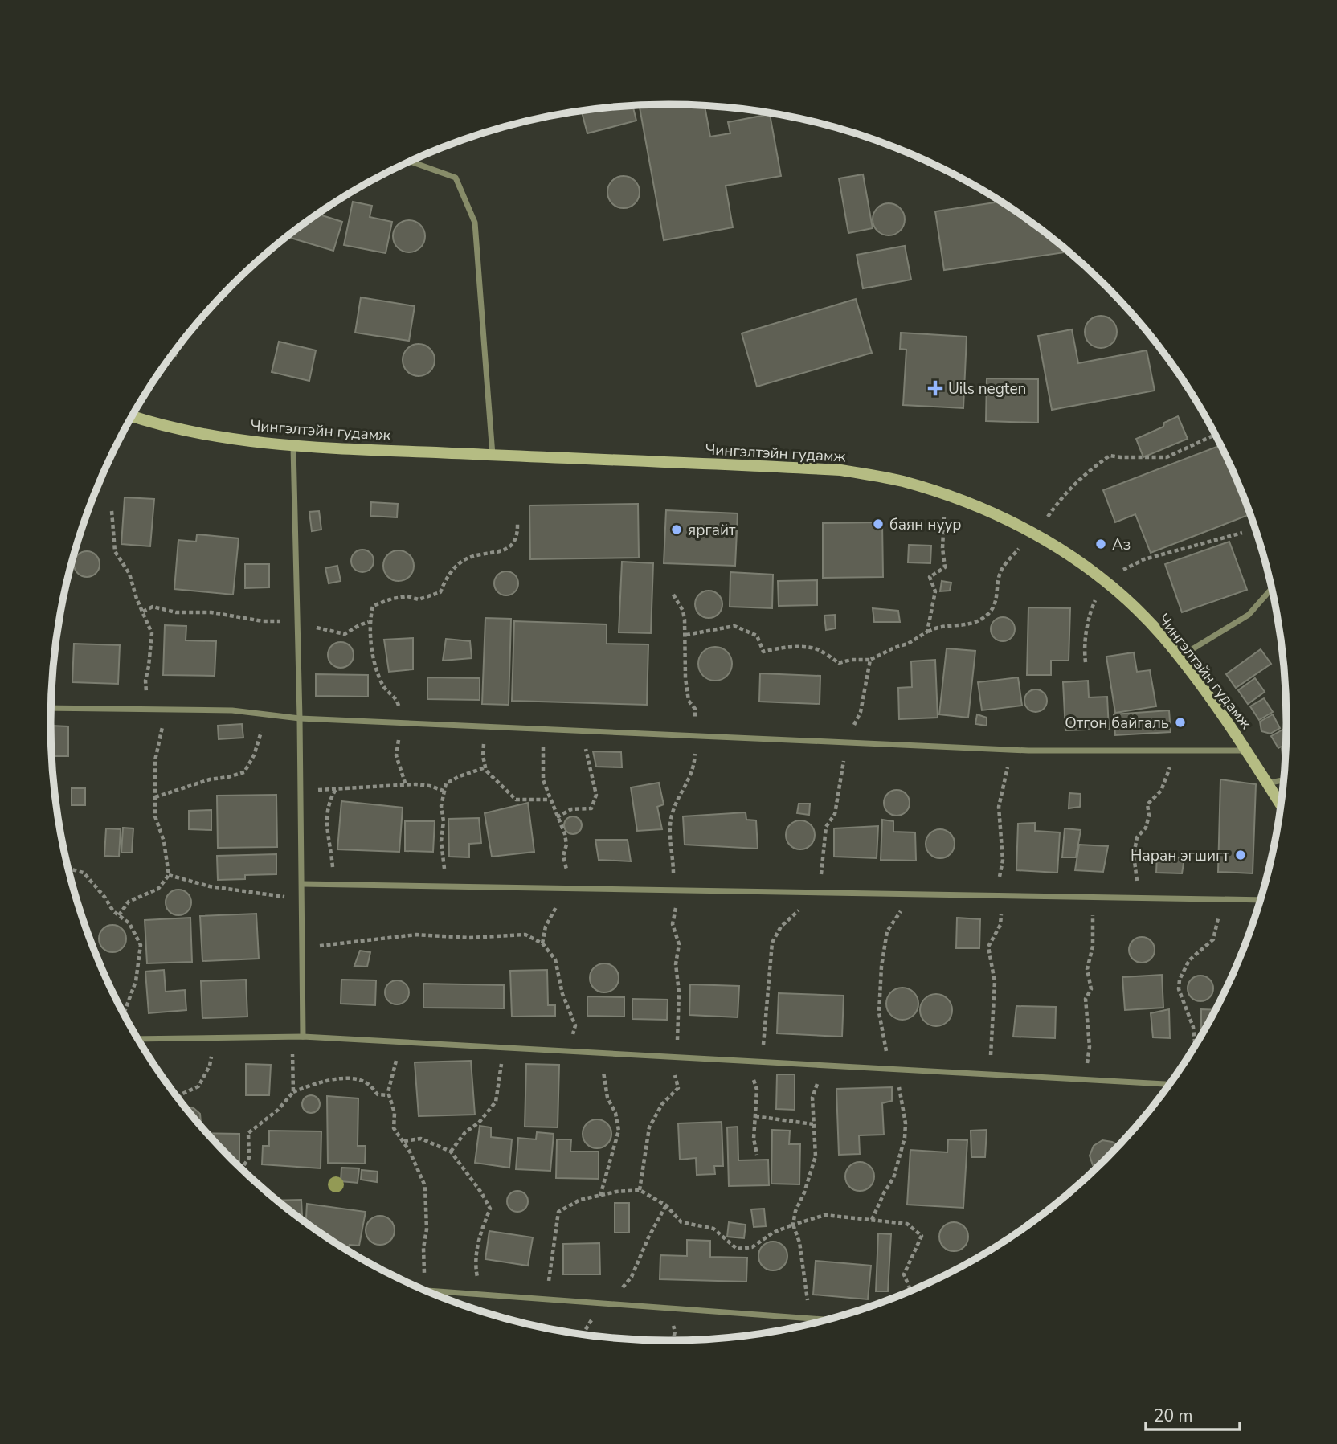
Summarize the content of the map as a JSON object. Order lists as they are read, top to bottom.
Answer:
{
  "streets": {
    "main road": ["Чингэлтэйн гудамж"]
  },
  "places": {
    "health": ["Uils negten"],
    "other": [
      "баян нуур",
      "яргайт",
      "Аз",
      "Отгон байгаль",
      "Наран эгшигт"
    ]
  },
  "scale_bar": "20 m"
}
